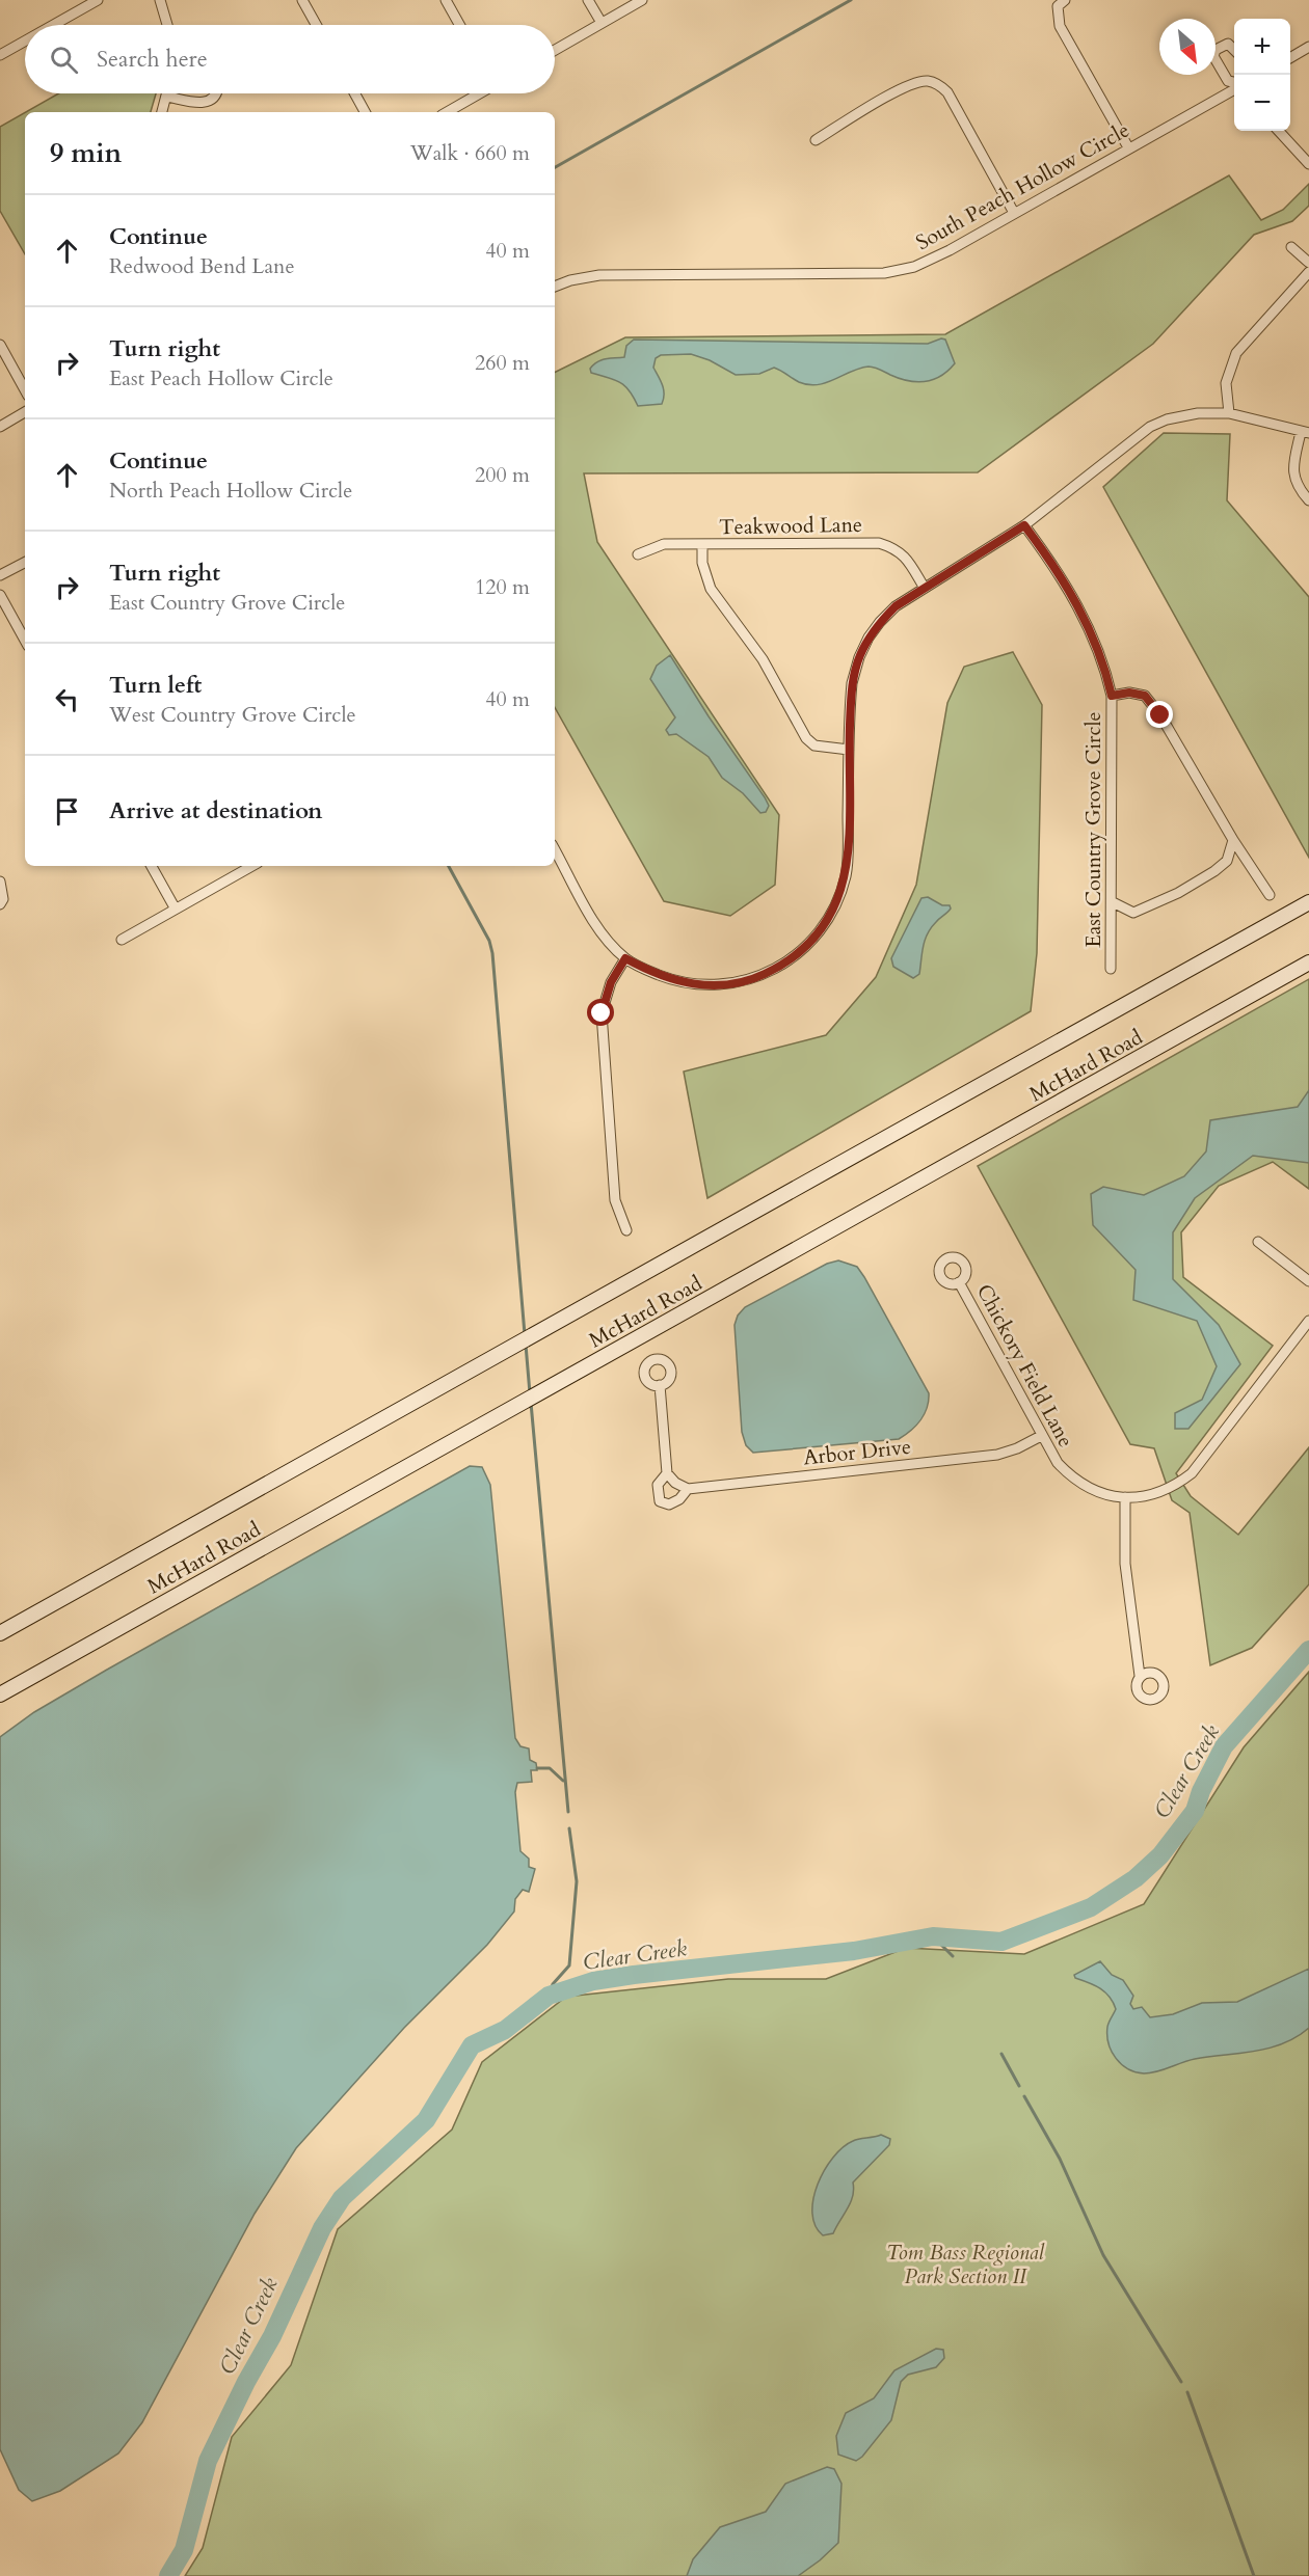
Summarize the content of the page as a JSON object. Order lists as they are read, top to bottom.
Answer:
{
  "streets": {
    "main road": ["McHard Road"],
    "street": [
      "South Peach Hollow Circle",
      "Teakwood Lane",
      "East Country Grove Circle",
      "Chickory Field Lane",
      "Arbor Drive"
    ]
  },
  "crossings": [
    ["Chickory Field Lane", "Arbor Drive"]
  ],
  "water": ["Clear Creek"],
  "parks": ["Tom Bass Regional Park Section II"],
  "north": "bottom right",
  "page": {
    "map_buttons": ["+", "−"],
    "search": "Search here",
    "heading": ["9 min", "Walk · 660 m"],
    "list": [
      ["Continue", "Redwood Bend Lane", "40 m"],
      ["Turn right", "East Peach Hollow Circle", "260 m"],
      ["Continue", "North Peach Hollow Circle", "200 m"],
      ["Turn right", "East Country Grove Circle", "120 m"],
      ["Turn left", "West Country Grove Circle", "40 m"],
      "Arrive at destination"
    ]
  }
}
